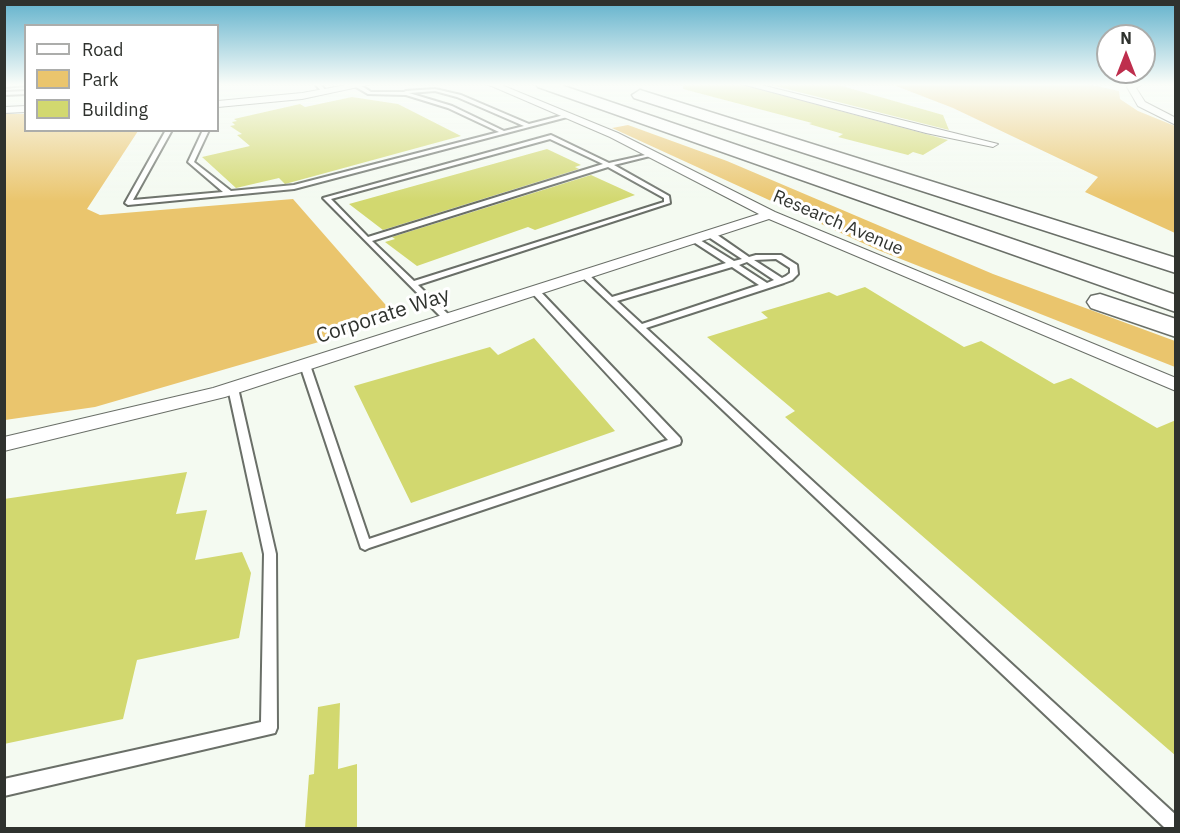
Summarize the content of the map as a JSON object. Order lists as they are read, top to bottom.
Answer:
{
  "streets": {
    "street": ["Research Avenue", "Corporate Way"]
  },
  "crossings": [
    ["Research Avenue", "Corporate Way"]
  ],
  "legend": ["Road", "Park", "Building"],
  "north": "top"
}
